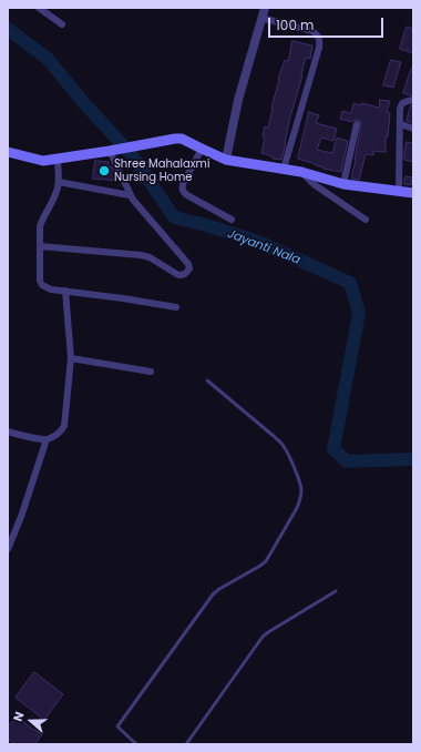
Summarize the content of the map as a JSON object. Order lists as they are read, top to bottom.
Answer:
{
  "water": ["Jayanti Nala"],
  "places": ["Shree Mahalaxmi Nursing Home"],
  "scale_bar": "100 m",
  "north": "left"
}
